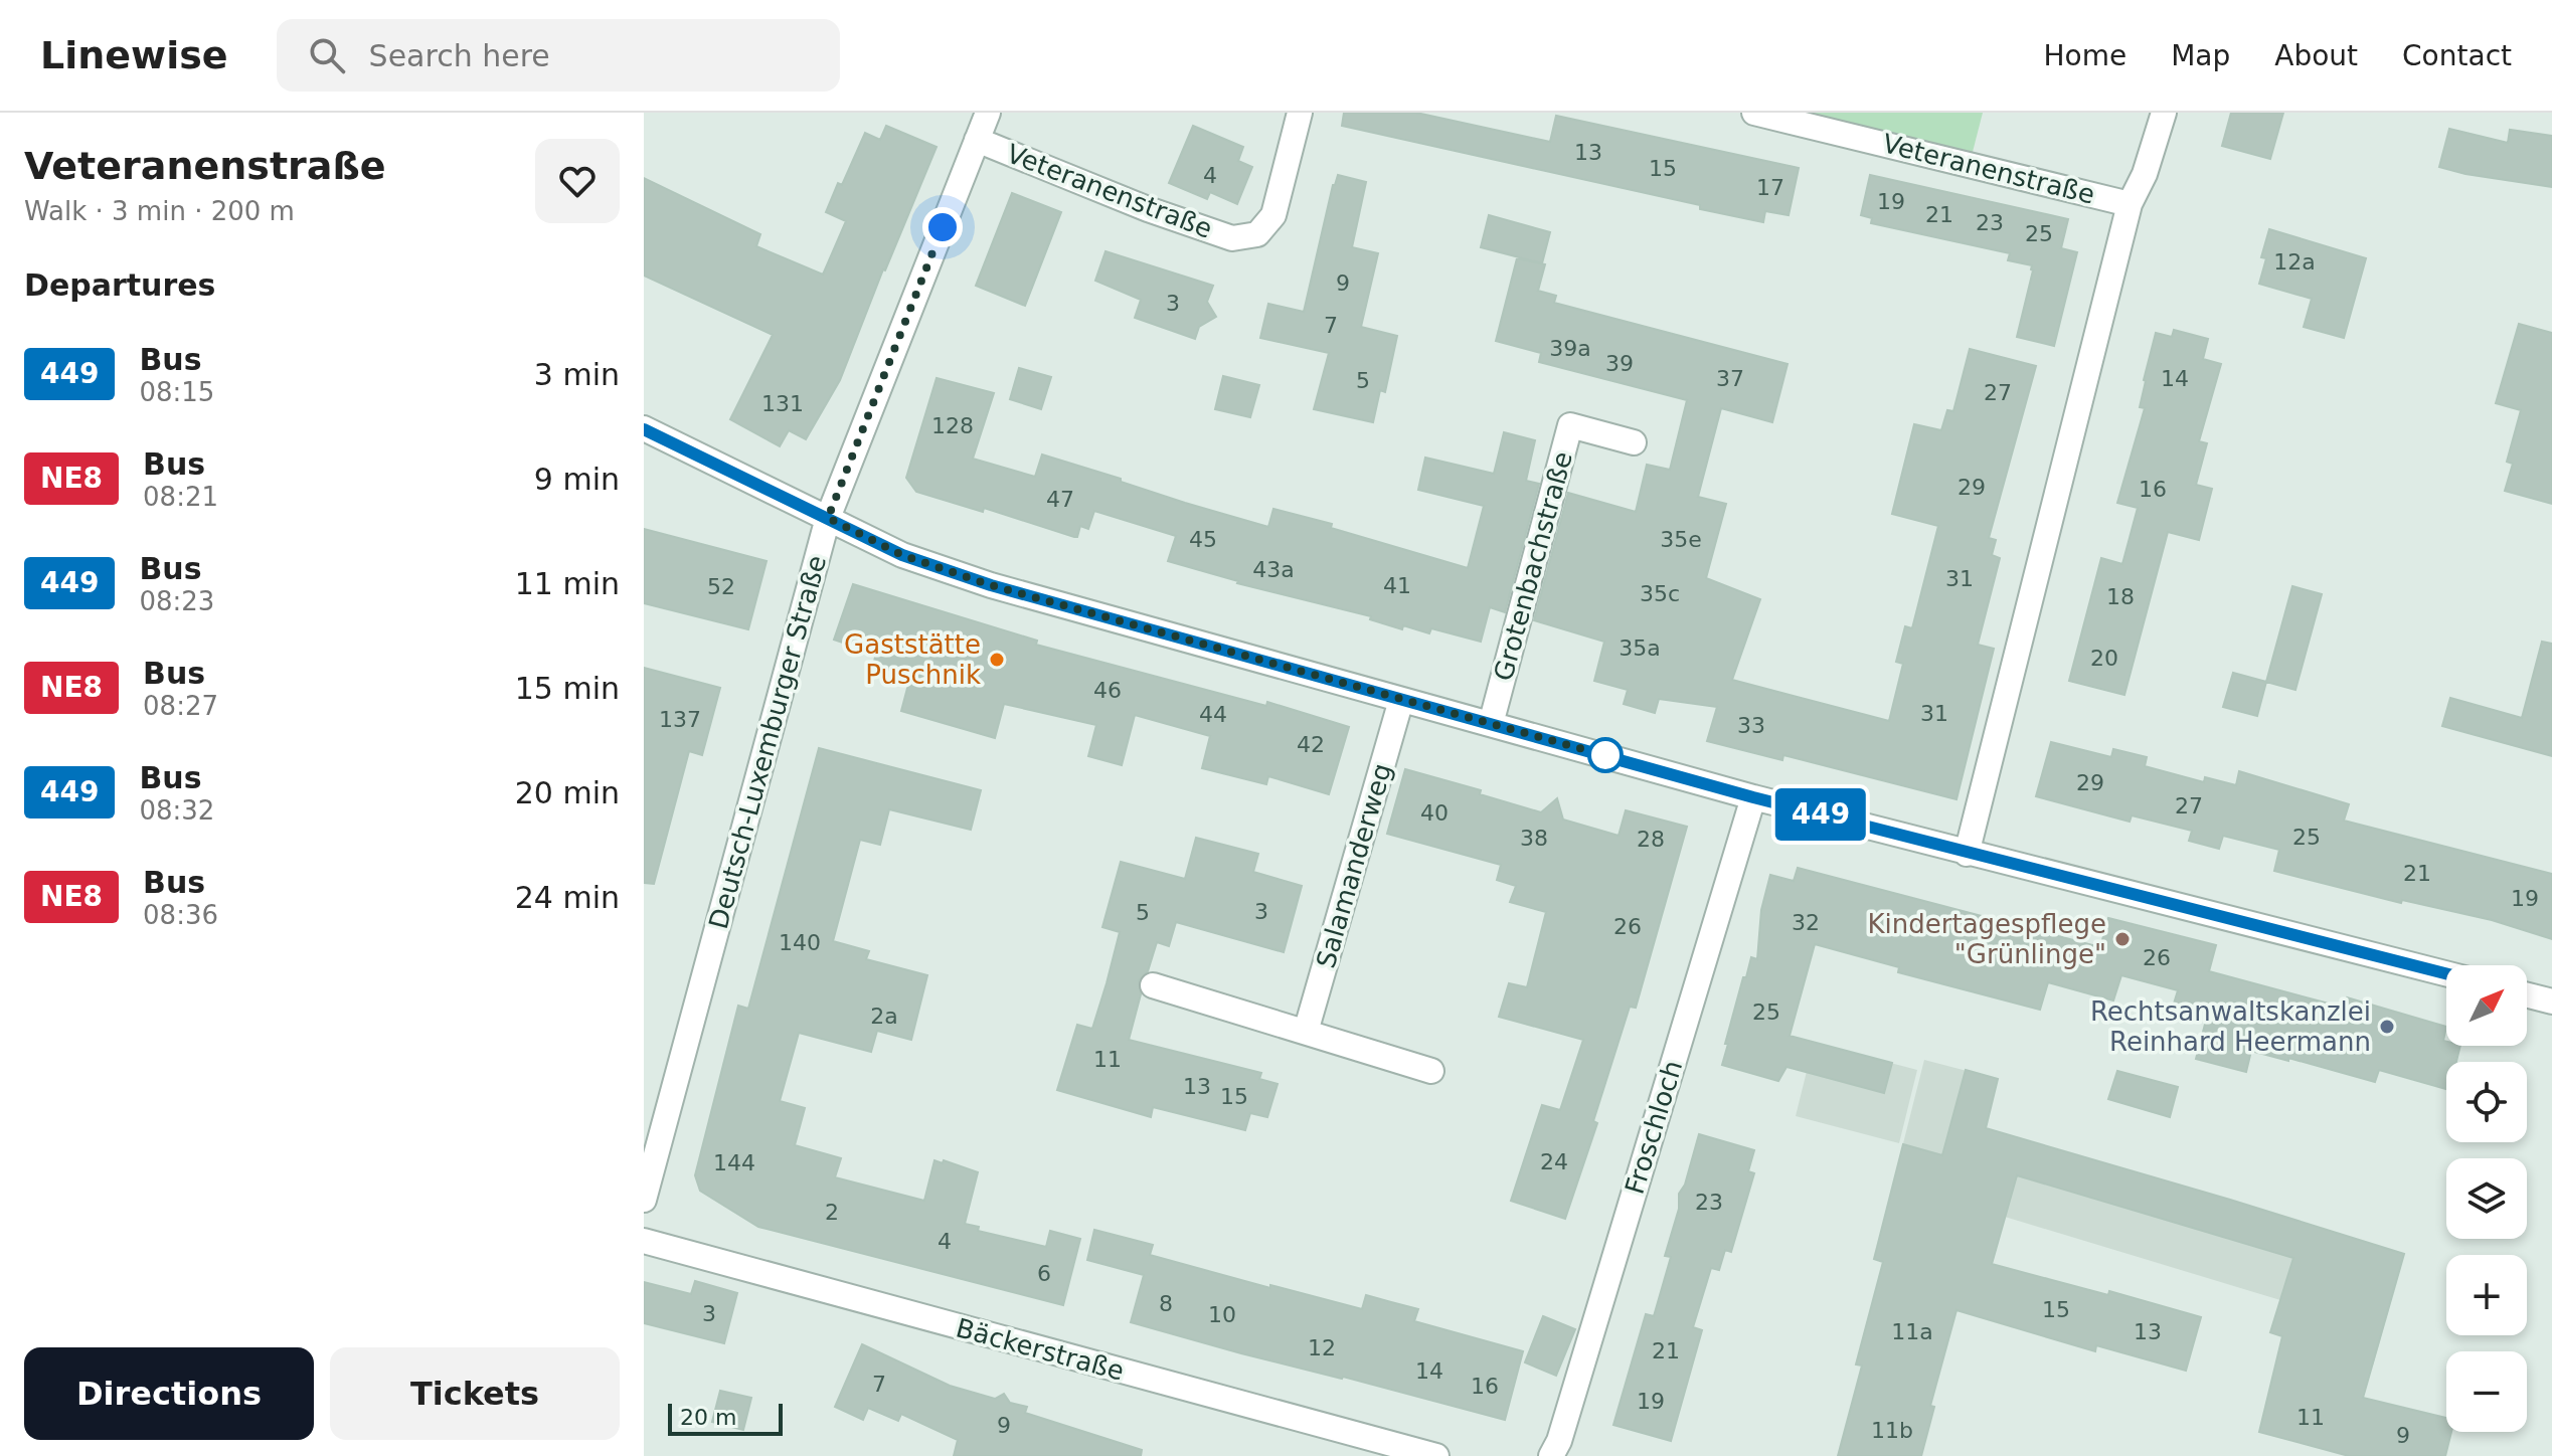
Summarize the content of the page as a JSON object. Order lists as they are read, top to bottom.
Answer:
{
  "streets": {
    "street": [
      "Veteranenstraße",
      "Grotenbachstraße",
      "Deutsch-Luxemburger Straße",
      "Salamanderweg",
      "Froschloch",
      "Bäckerstraße"
    ]
  },
  "crossings": [
    ["Veteranenstraße", "Deutsch-Luxemburger Straße"]
  ],
  "places": ["Gaststätte Puschnik", "Kindertagespflege \"Grünlinge\"", "Rechtsanwaltskanzlei Reinhard Heermann"],
  "lines": ["bus line 449"],
  "house_numbers": [
    "13",
    "15",
    "4",
    "17",
    "19",
    "21",
    "23",
    "25",
    "12a",
    "9",
    "3",
    "7",
    "39a",
    "39",
    "37",
    "14",
    "5",
    "27",
    "131",
    "128",
    "29",
    "16",
    "47",
    "45",
    "35e",
    "43a",
    "31",
    "41",
    "52",
    "35c",
    "18",
    "35a",
    "20",
    "46",
    "31",
    "44",
    "137",
    "33",
    "42",
    "29",
    "27",
    "40",
    "25",
    "38",
    "28",
    "21",
    "19",
    "3",
    "5",
    "32",
    "26",
    "140",
    "26",
    "25",
    "2a",
    "11",
    "13",
    "15",
    "24",
    "144",
    "23",
    "2",
    "4",
    "6",
    "8",
    "15",
    "3",
    "10",
    "11a",
    "13",
    "12",
    "21",
    "14",
    "7",
    "16",
    "19",
    "11",
    "9",
    "11b",
    "9"
  ],
  "scale_bar": "20 m",
  "north": "top right",
  "page": {
    "header": "Linewise",
    "search": "Search here",
    "nav": [
      "Home",
      "Map",
      "About",
      "Contact"
    ],
    "heading": [
      ["Veteranenstraße", "Walk · 3 min · 200 m"],
      "Departures"
    ],
    "on_map": "449",
    "list": [
      {
        "mark": "449",
        "name": "Bus",
        "note": "08:15",
        "value": "3 min"
      },
      {
        "mark": "NE8",
        "name": "Bus",
        "note": "08:21",
        "value": "9 min"
      },
      {
        "mark": "449",
        "name": "Bus",
        "note": "08:23",
        "value": "11 min"
      },
      {
        "mark": "NE8",
        "name": "Bus",
        "note": "08:27",
        "value": "15 min"
      },
      {
        "mark": "449",
        "name": "Bus",
        "note": "08:32",
        "value": "20 min"
      },
      {
        "mark": "NE8",
        "name": "Bus",
        "note": "08:36",
        "value": "24 min"
      }
    ],
    "map_buttons": ["+", "−"],
    "buttons": ["Directions", "Tickets"],
    "scale": "20 m"
  }
}
